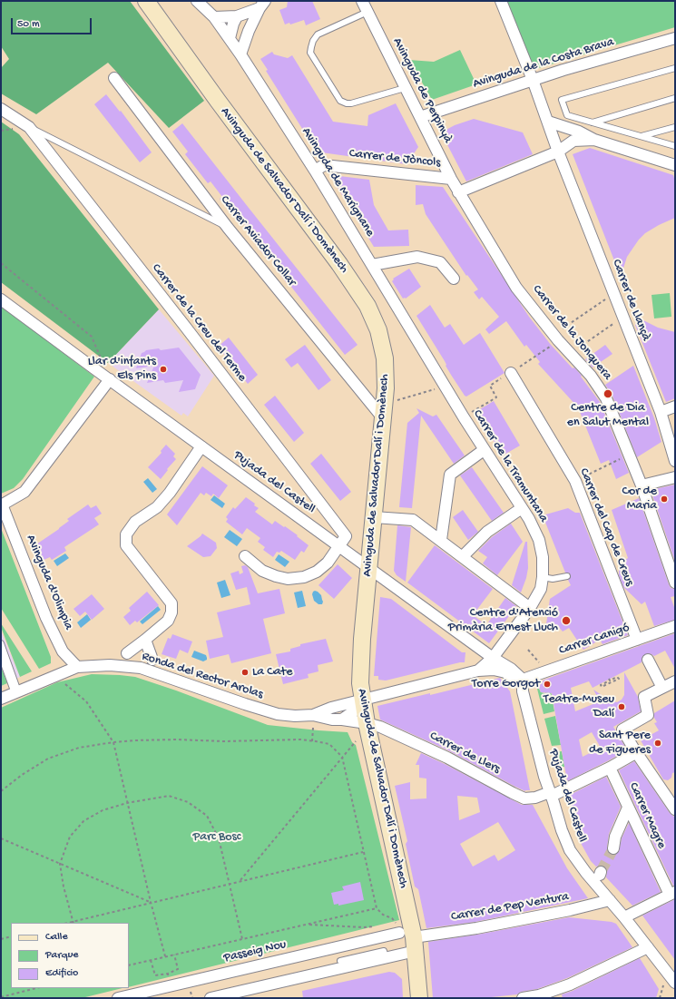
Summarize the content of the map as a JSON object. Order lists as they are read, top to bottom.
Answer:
{
  "streets": {
    "main road": ["Avinguda de Salvador Dalí i Domènech"],
    "street": [
      "Avinguda de la Costa Brava",
      "Avinguda de Perpinyà",
      "Carrer de Jòncols",
      "Avinguda de Marignane",
      "Carrer Aviador Collar",
      "Carrer de Llançà",
      "Carrer de la Creu del Terme",
      "Carrer de la Jonquera",
      "Carrer de la Tramuntana",
      "Pujada del Castell",
      "Carrer del Cap de Creus",
      "Avinguda d'Olimpia",
      "Carrer Canigó",
      "Ronda del Rector Arolas",
      "Carrer de Llers",
      "Carrer Magre",
      "Carrer de Pep Ventura",
      "Passeig Nou"
    ]
  },
  "crossings": [
    ["Avinguda de la Costa Brava", "Avinguda de Perpinyà"],
    ["Avinguda de la Costa Brava", "Carrer de Llançà"],
    ["Avinguda de Perpinyà", "Carrer de Jòncols"],
    ["Avinguda de Perpinyà", "Carrer de la Jonquera"],
    ["Carrer de Jòncols", "Avinguda de Marignane"],
    ["Avinguda de Marignane", "Carrer de la Tramuntana"],
    ["Avinguda de Salvador Dalí i Domènech", "Carrer Aviador Collar"],
    ["Avinguda de Salvador Dalí i Domènech", "Pujada del Castell"],
    ["Avinguda de Salvador Dalí i Domènech", "Ronda del Rector Arolas"],
    ["Avinguda de Salvador Dalí i Domènech", "Carrer de Llers"],
    ["Avinguda de Salvador Dalí i Domènech", "Carrer de Pep Ventura"],
    ["Avinguda de Salvador Dalí i Domènech", "Passeig Nou"],
    ["Carrer de la Creu del Terme", "Pujada del Castell"],
    ["Carrer de la Tramuntana", "Pujada del Castell"],
    ["Carrer de la Tramuntana", "Ronda del Rector Arolas"],
    ["Pujada del Castell", "Carrer Canigó"],
    ["Pujada del Castell", "Ronda del Rector Arolas"],
    ["Pujada del Castell", "Carrer de Llers"],
    ["Pujada del Castell", "Carrer de Pep Ventura"],
    ["Carrer del Cap de Creus", "Carrer Canigó"],
    ["Avinguda d'Olimpia", "Ronda del Rector Arolas"],
    ["Ronda del Rector Arolas", "Carrer de Llers"],
    ["Carrer de Llers", "Carrer Magre"],
    ["Carrer de Pep Ventura", "Passeig Nou"]
  ],
  "parks": ["Parc Bosc"],
  "places": [
    "Llar d'infants Els Pins",
    "Centre de Dia en Salut Mental",
    "Cor de Maria",
    "Centre d'Atenció Primària Ernest Lluch",
    "La Cate",
    "Torre Gorgot",
    "Teatre-Museu Dalí",
    "Sant Pere de Figueres"
  ],
  "legend": ["Calle", "Parque", "Edificio"],
  "scale_bar": "50 m"
}
